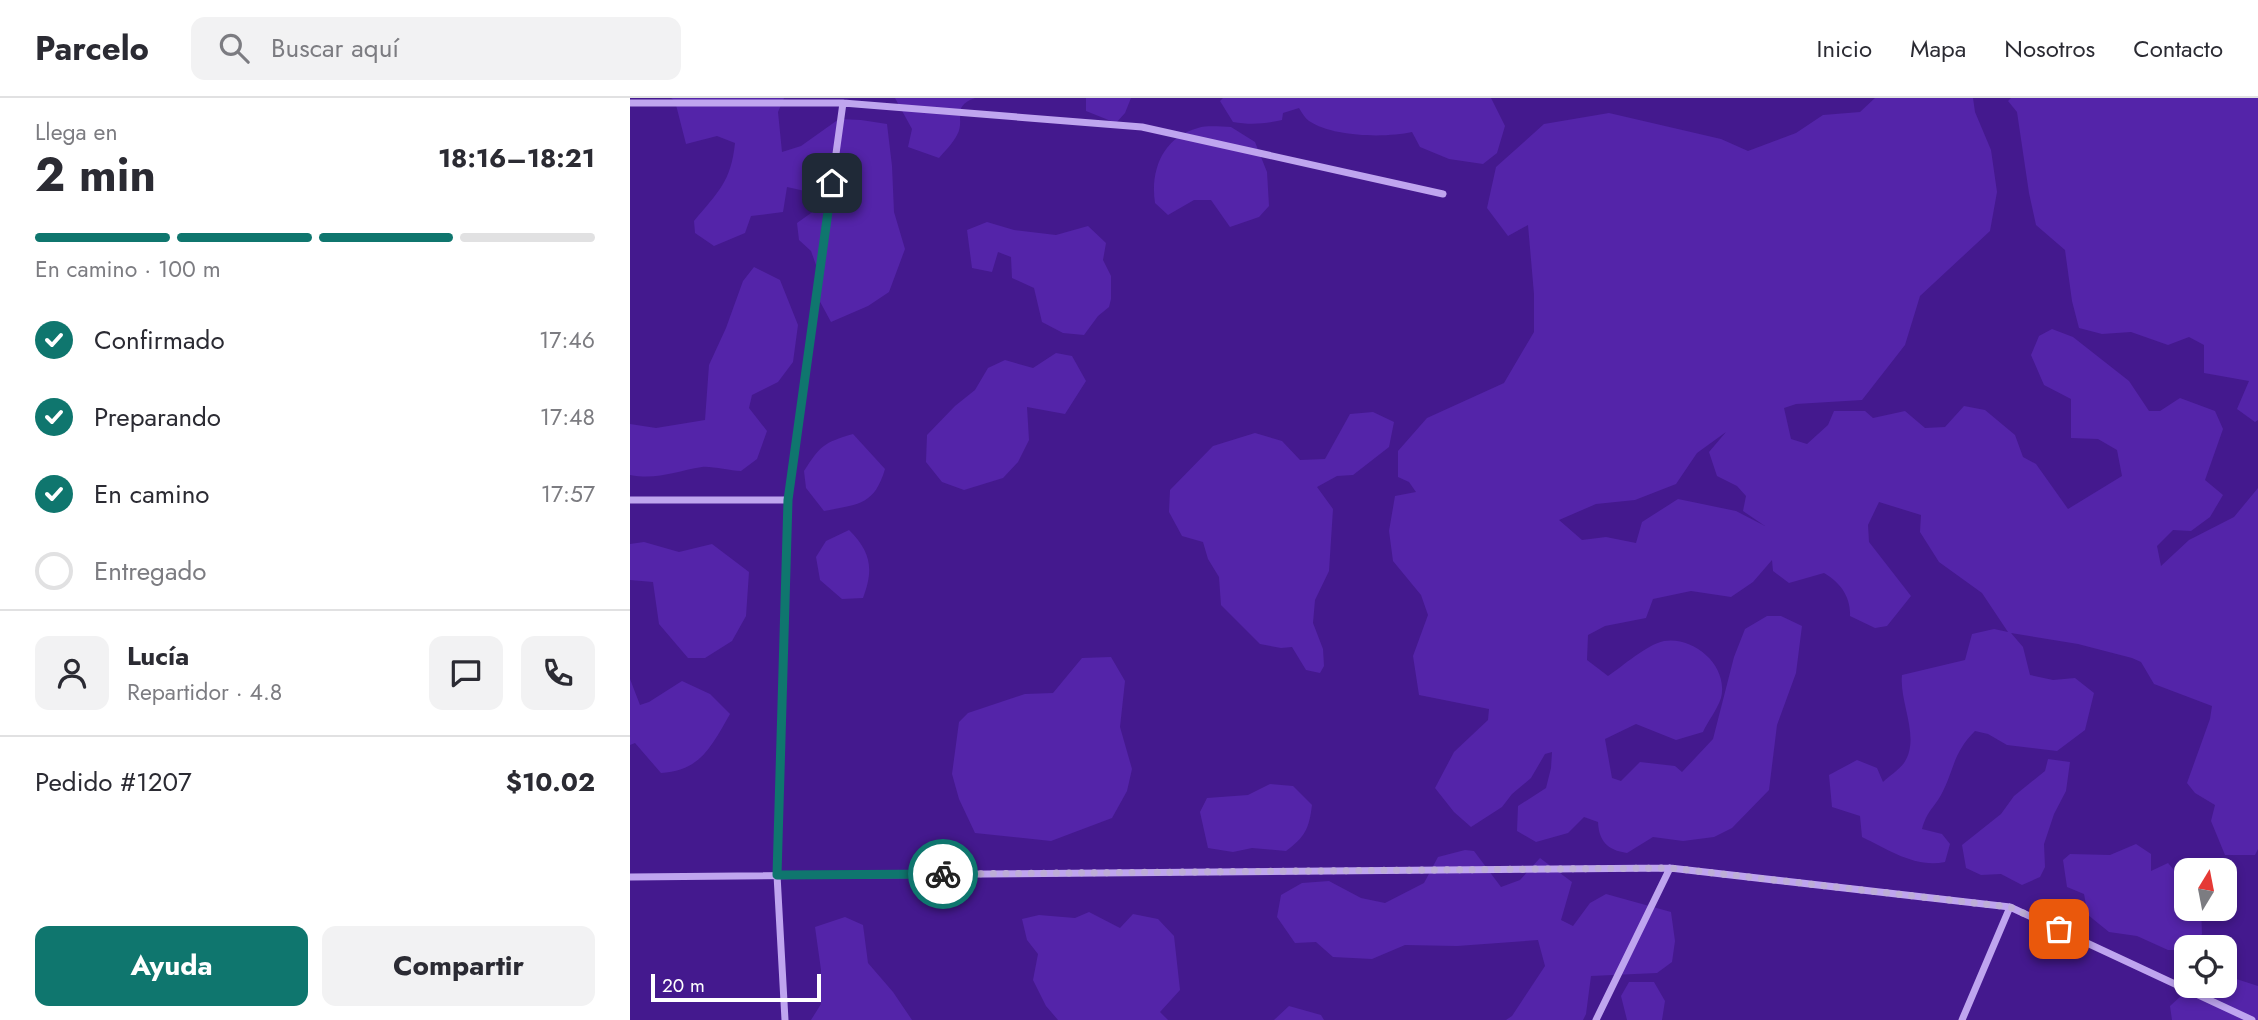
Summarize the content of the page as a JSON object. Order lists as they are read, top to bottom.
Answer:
{
  "scale_bar": "20 m",
  "north": "top",
  "page": {
    "header": "Parcelo",
    "search": "Buscar aquí",
    "nav": [
      "Inicio",
      "Mapa",
      "Nosotros",
      "Contacto"
    ],
    "heading": ["2 min", "Llega en", "18:16–18:21"],
    "panel": [
      "Lucía",
      "Repartidor · 4.8",
      "Pedido #1207",
      "$10.02"
    ],
    "bar": "En camino · 100 m",
    "list": [
      ["Confirmado", "17:46"],
      ["Preparando", "17:48"],
      ["En camino", "17:57"],
      "Entregado"
    ],
    "buttons": ["Ayuda", "Compartir"],
    "scale": "20 m"
  }
}
